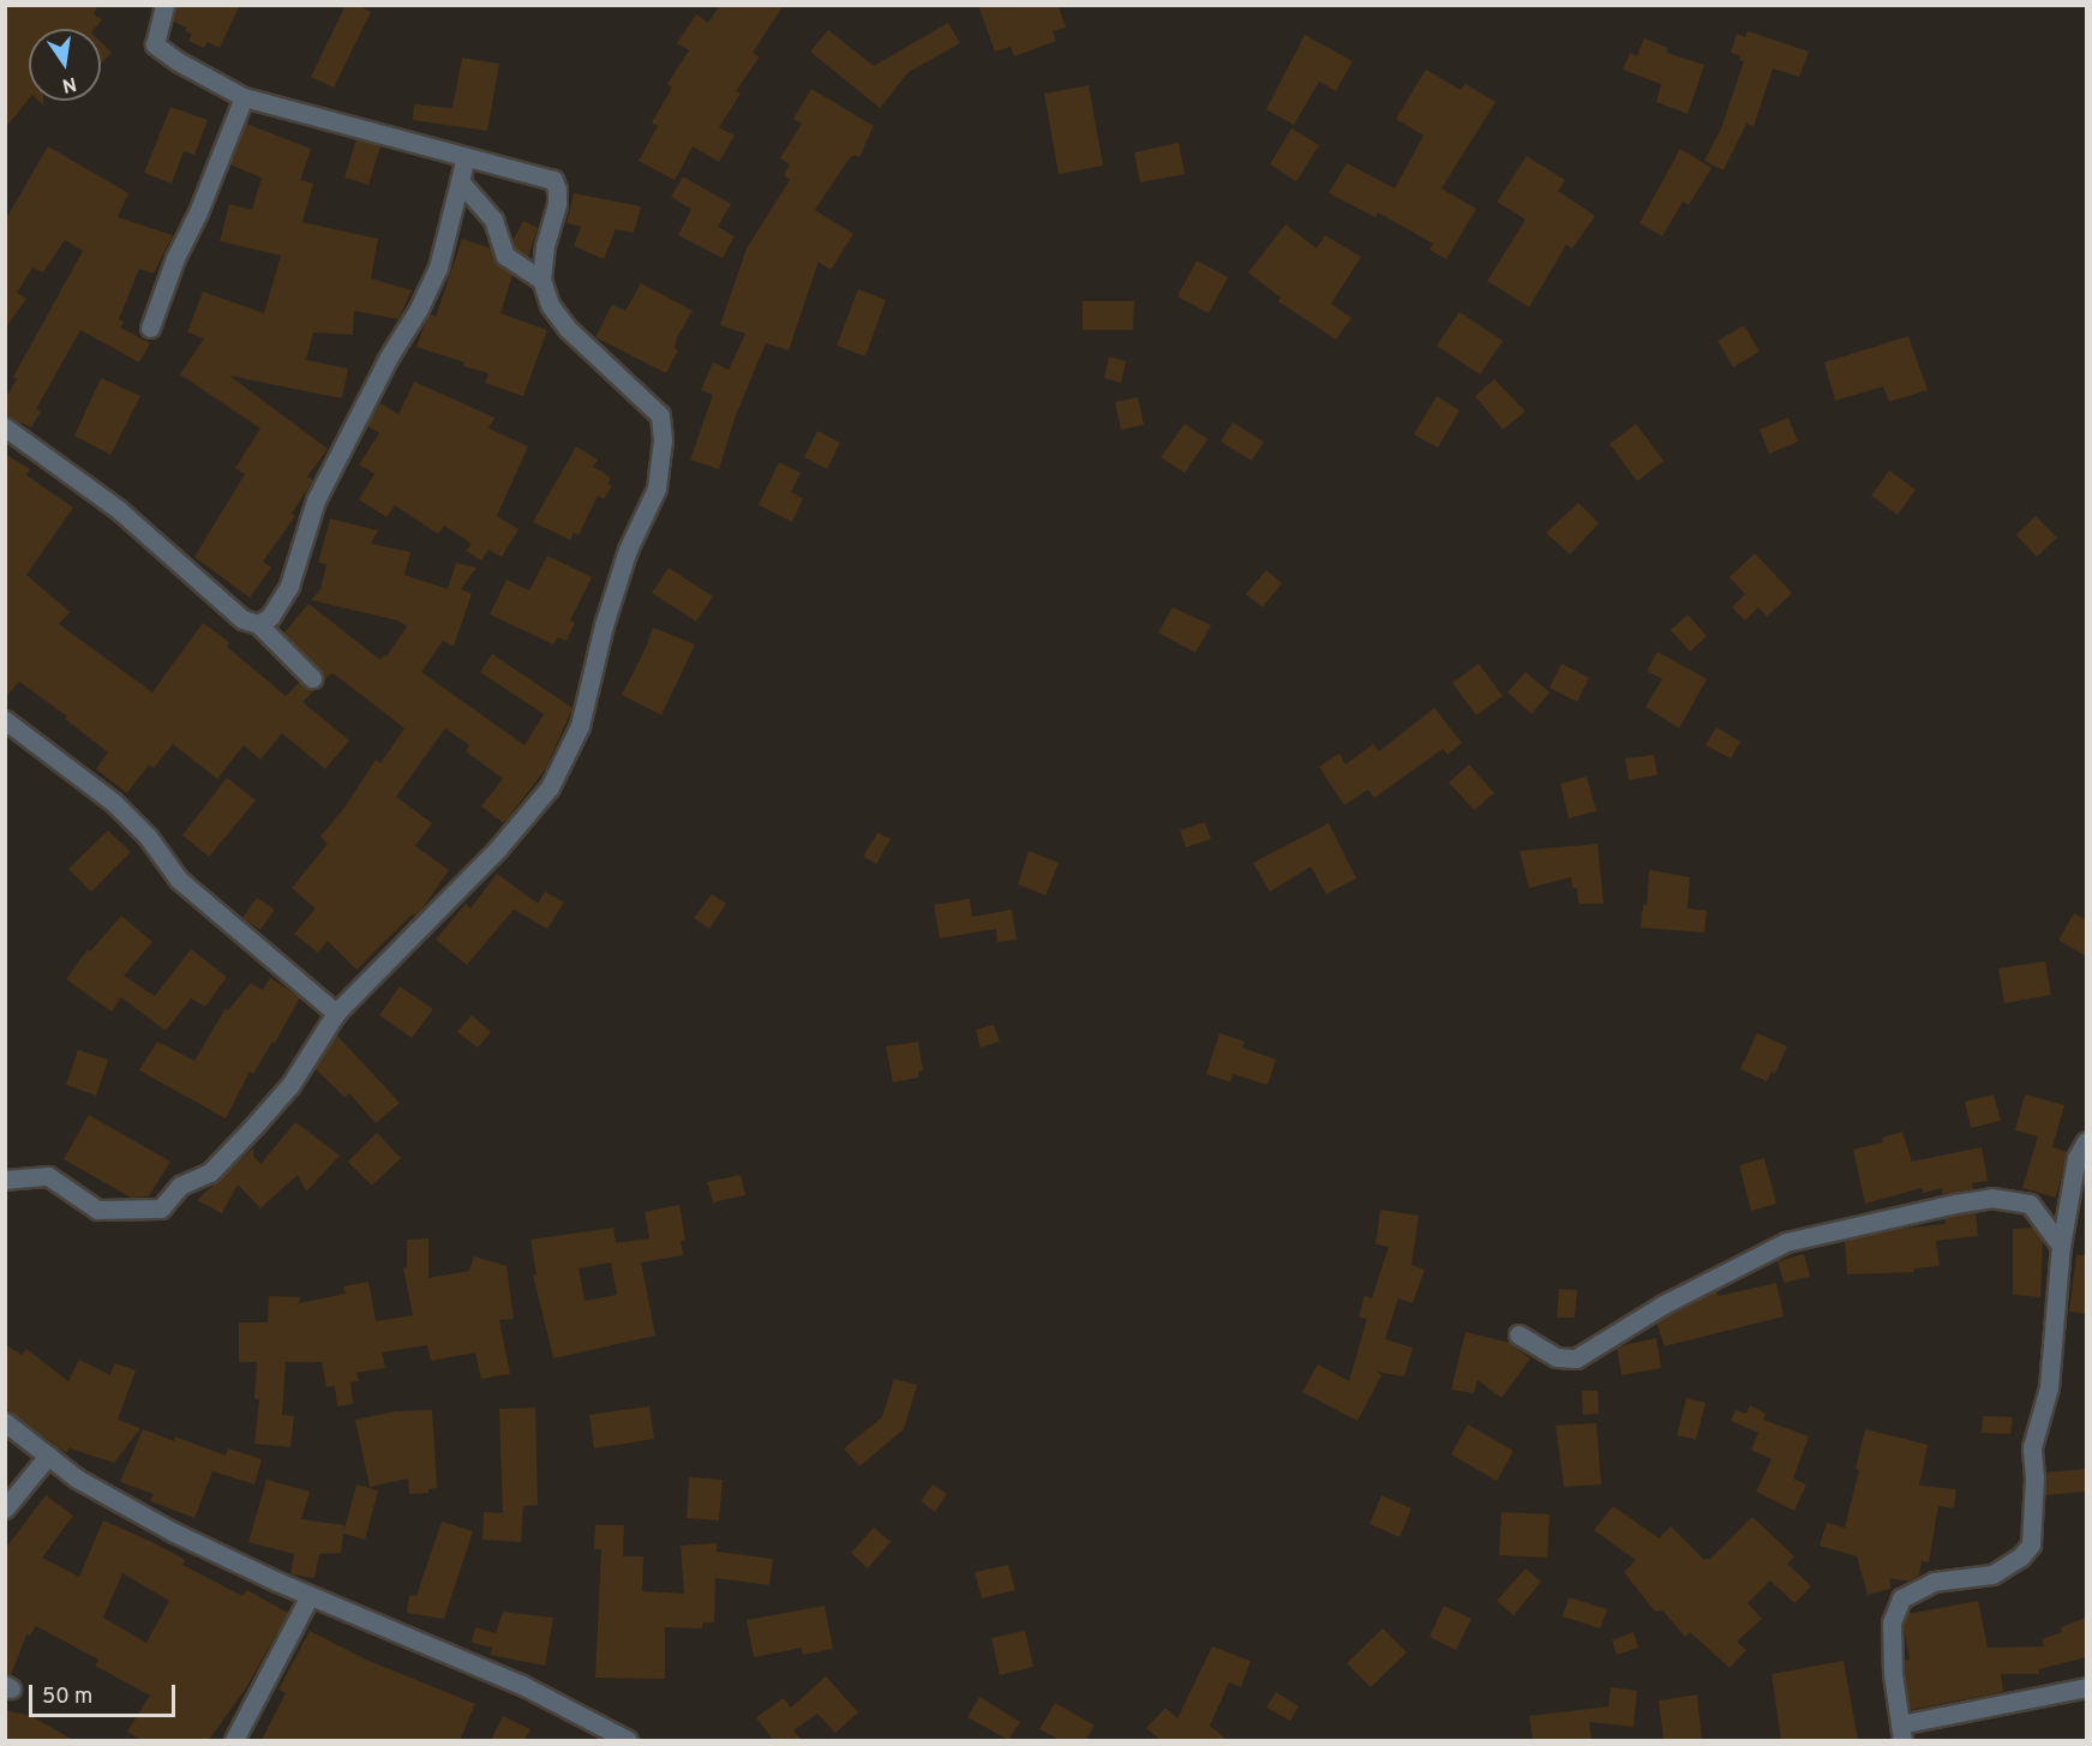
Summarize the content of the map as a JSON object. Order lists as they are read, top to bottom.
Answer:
{
  "scale_bar": "50 m",
  "north": "bottom"
}
